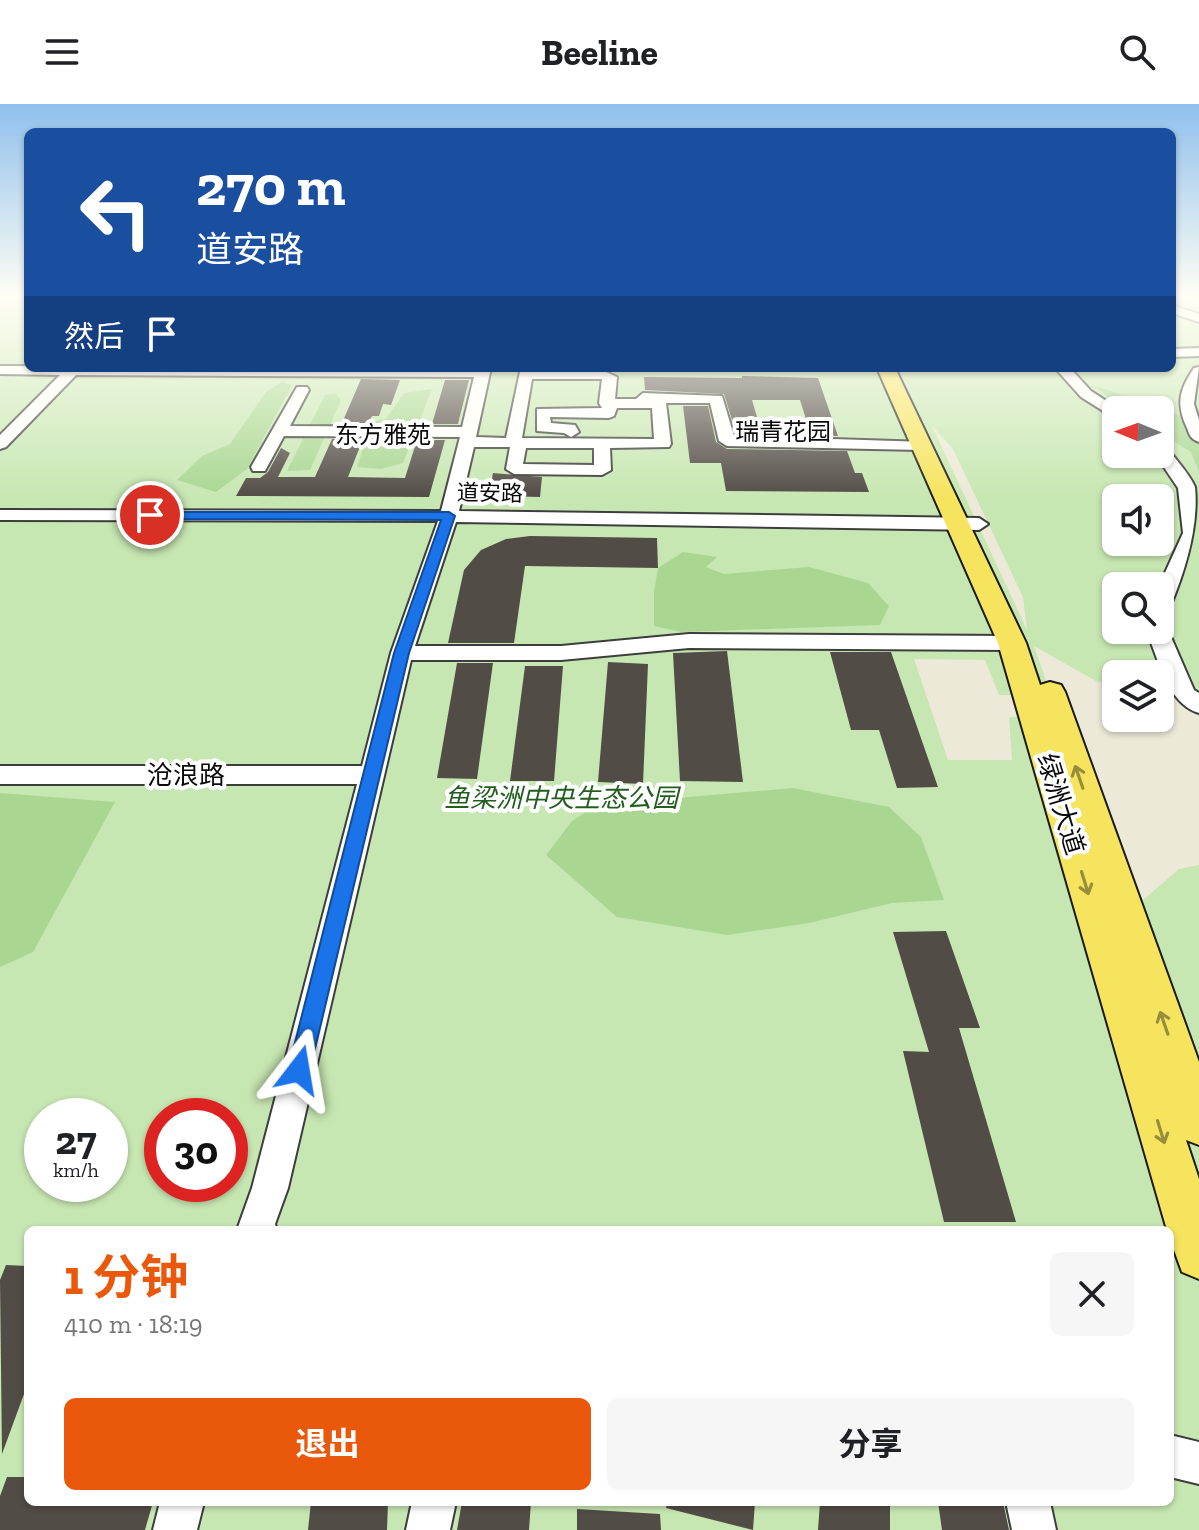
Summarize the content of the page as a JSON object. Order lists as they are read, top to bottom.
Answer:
{
  "streets": {
    "main road": ["绿洲大道"],
    "street": ["道安路", "沧浪路"]
  },
  "crossings": [
    ["道安路", "绿洲大道"]
  ],
  "districts": ["瑞青花园", "东方雅苑"],
  "parks": ["鱼梁洲中央生态公园"],
  "north": "left",
  "page": {
    "header": "Beeline",
    "turn": ["270 m", "道安路"],
    "then": "然后",
    "speed": "27 km/h",
    "limit": "30",
    "heading": ["1 分钟", "410 m · 18:19"],
    "buttons": ["退出", "分享"]
  }
}
